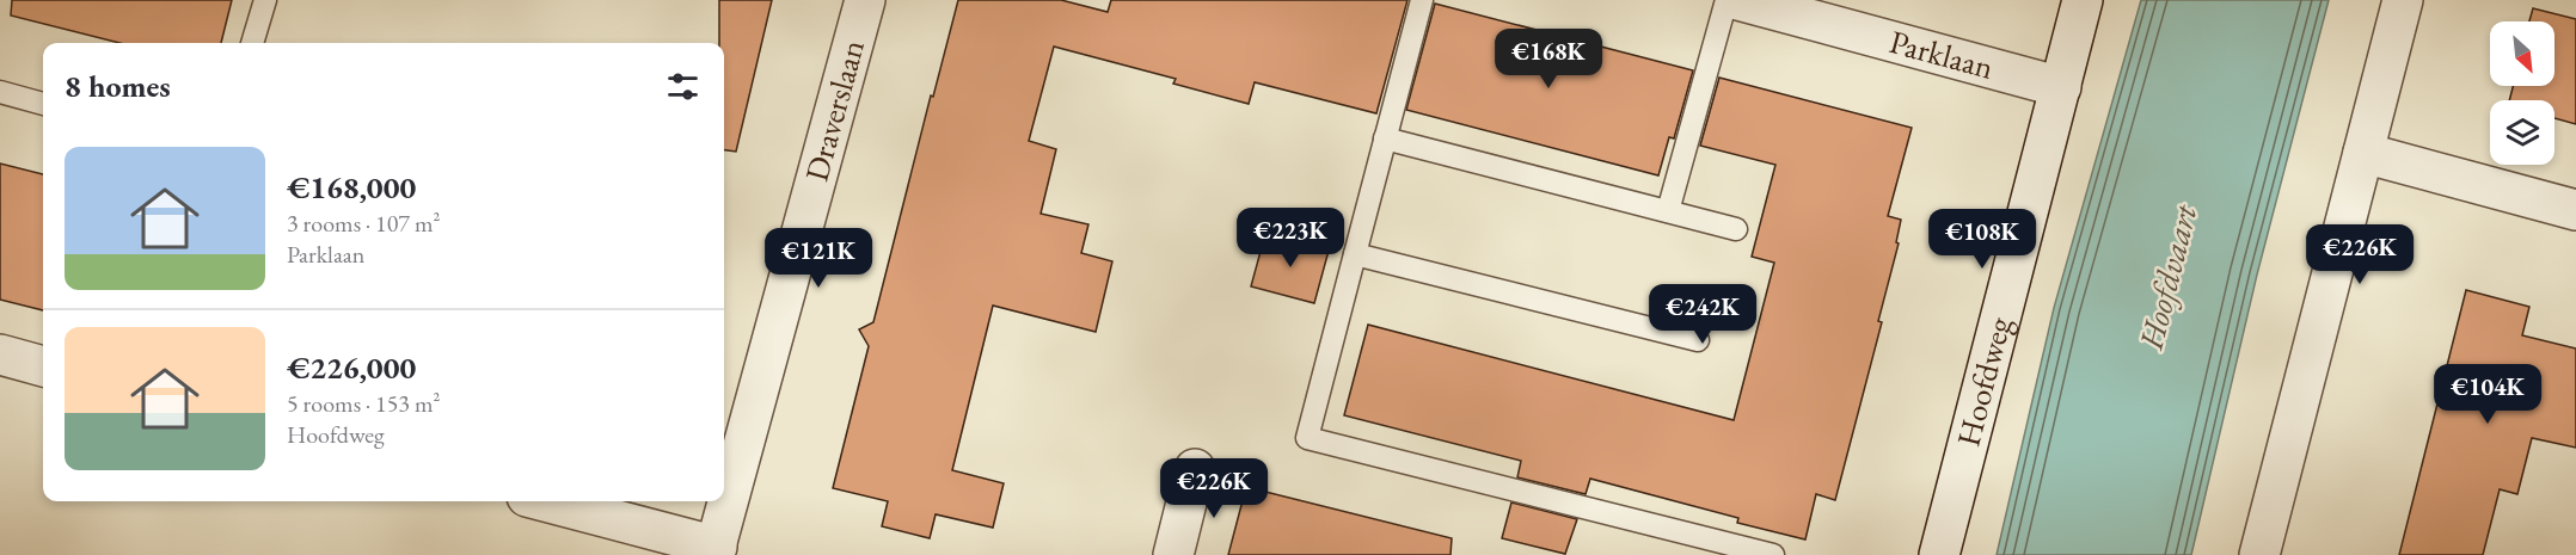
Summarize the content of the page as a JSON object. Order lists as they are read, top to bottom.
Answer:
{
  "streets": {
    "street": ["Parklaan", "Draverslaan", "Hoofdweg"]
  },
  "crossings": [
    ["Parklaan", "Hoofdweg"]
  ],
  "water": ["Hoofdvaart"],
  "north": "bottom right",
  "page": {
    "price": [
      "€168K",
      "€223K",
      "€108K",
      "€226K",
      "€121K",
      "€242K",
      "€104K",
      "€226K"
    ],
    "heading": "8 homes",
    "list": [
      {
        "name": "€168,000",
        "note": "3 rooms · 107 m² · Parklaan"
      },
      {
        "name": "€226,000",
        "note": "5 rooms · 153 m² · Hoofdweg"
      }
    ]
  }
}
